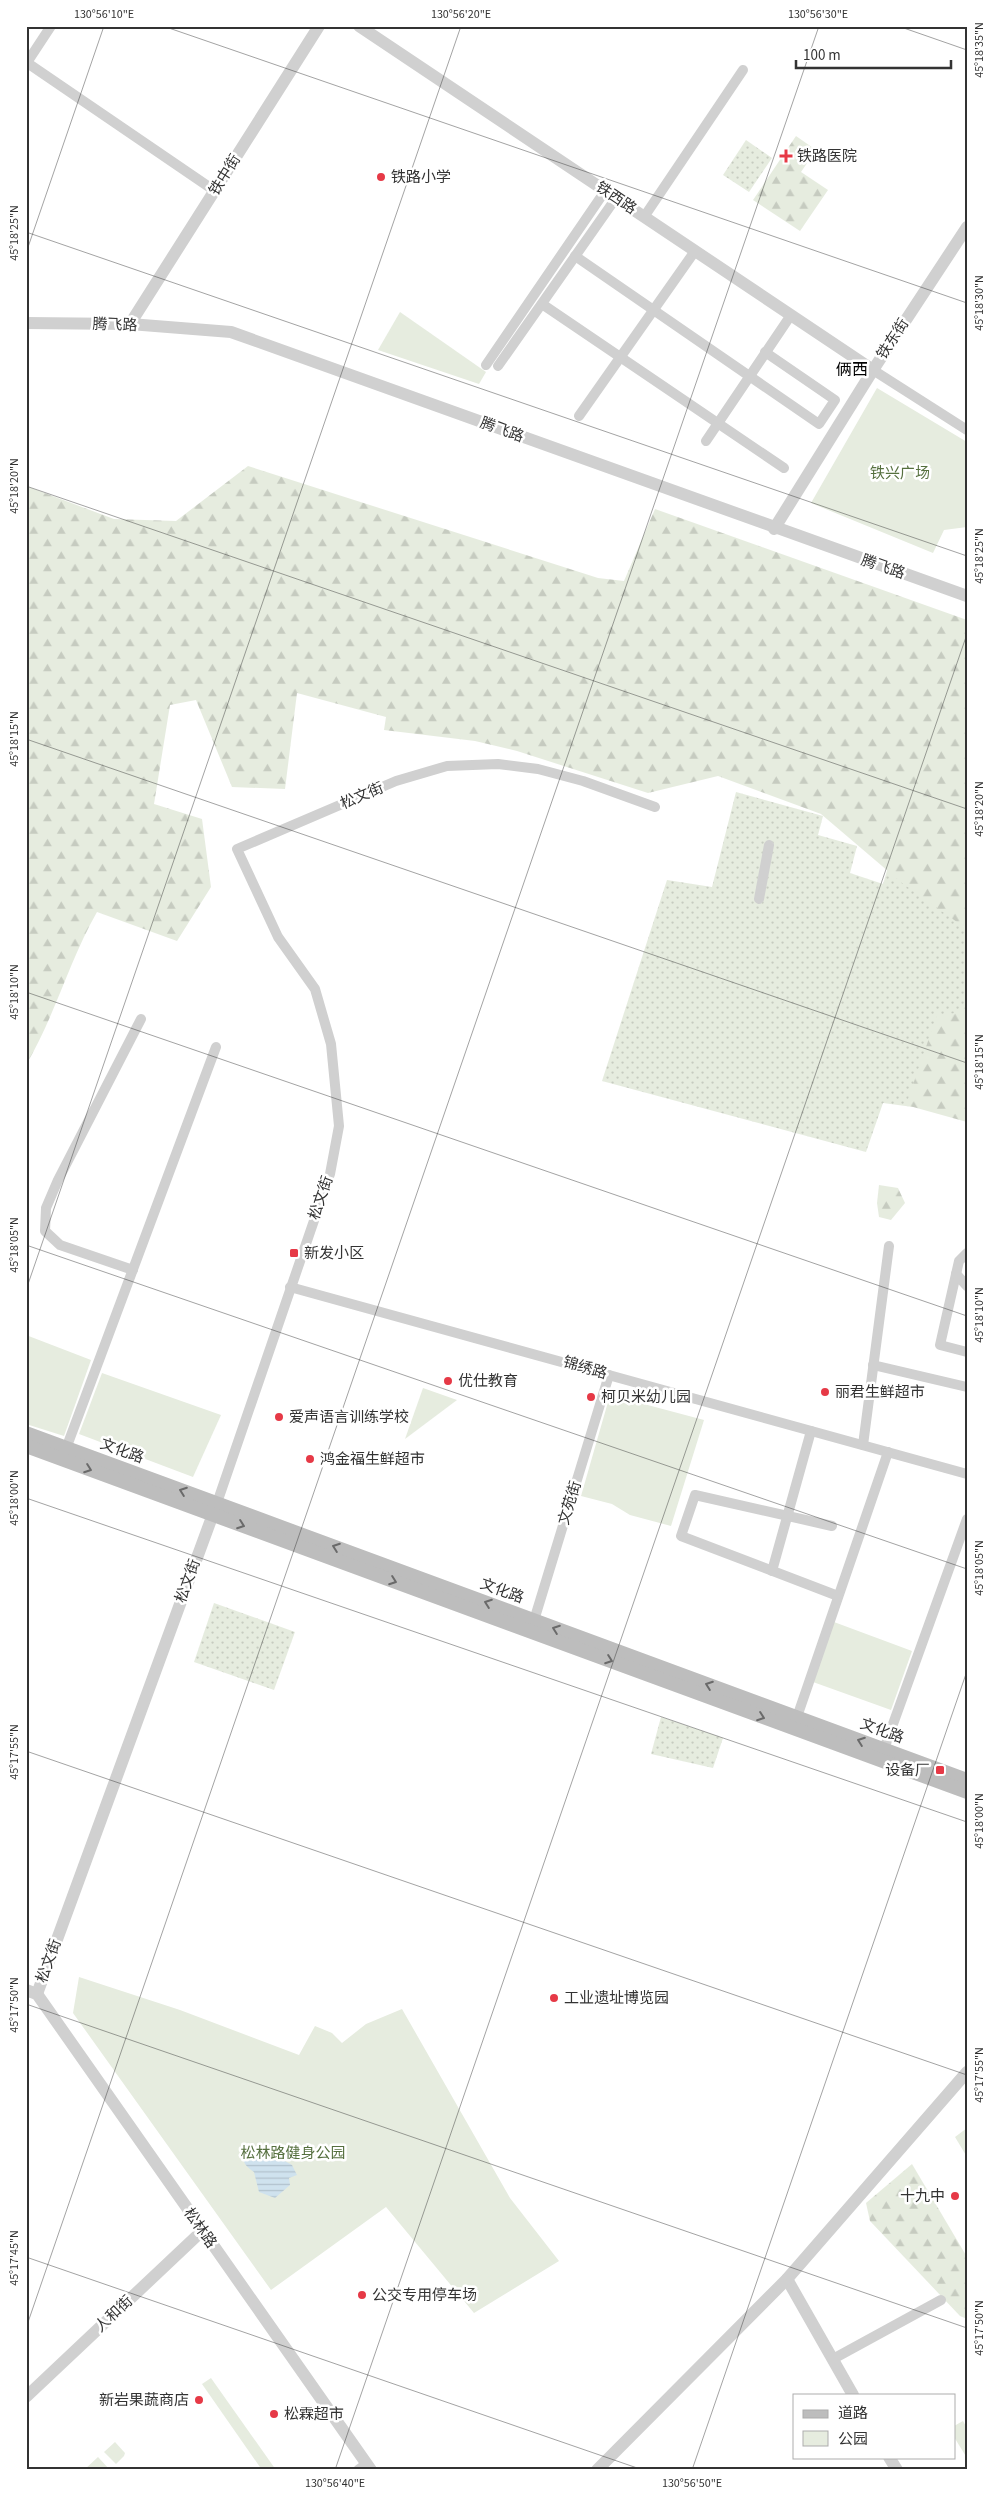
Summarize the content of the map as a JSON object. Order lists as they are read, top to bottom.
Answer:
{
  "streets": {
    "main road": ["文化路"],
    "street": [
      "铁中街",
      "铁西路",
      "腾飞路",
      "铁东街",
      "松文街",
      "锦绣路",
      "文苑街",
      "松林路",
      "人和街"
    ]
  },
  "crossings": [
    ["铁中街", "腾飞路"],
    ["铁西路", "铁东街"],
    ["腾飞路", "铁东街"],
    ["松文街", "锦绣路"],
    ["松文街", "文化路"],
    ["松文街", "松林路"],
    ["锦绣路", "文苑街"],
    ["文化路", "文苑街"],
    ["松林路", "人和街"]
  ],
  "districts": ["俩西"],
  "parks": ["铁兴广场", "松林路健身公园"],
  "places": {
    "health": ["铁路医院"],
    "other": [
      "铁路小学",
      "优仕教育",
      "丽君生鲜超市",
      "柯贝米幼儿园",
      "爱声语言训练学校",
      "鸿金福生鲜超市",
      "工业遗址博览园",
      "十九中",
      "公交专用停车场",
      "新岩果蔬商店",
      "松霖超市"
    ],
    "transit": ["新发小区", "设备厂"]
  },
  "legend": ["道路", "公园"],
  "scale_bar": "100 m",
  "coordinates": [
    "130°56'10\"E",
    "130°56'20\"E",
    "130°56'30\"E",
    "45°18'35\"N",
    "45°18'25\"N",
    "45°18'30\"N",
    "45°18'20\"N",
    "45°18'15\"N",
    "45°18'10\"N",
    "45°18'05\"N",
    "45°18'00\"N",
    "45°17'55\"N",
    "45°17'50\"N",
    "45°17'45\"N",
    "130°56'40\"E",
    "130°56'50\"E"
  ]
}
